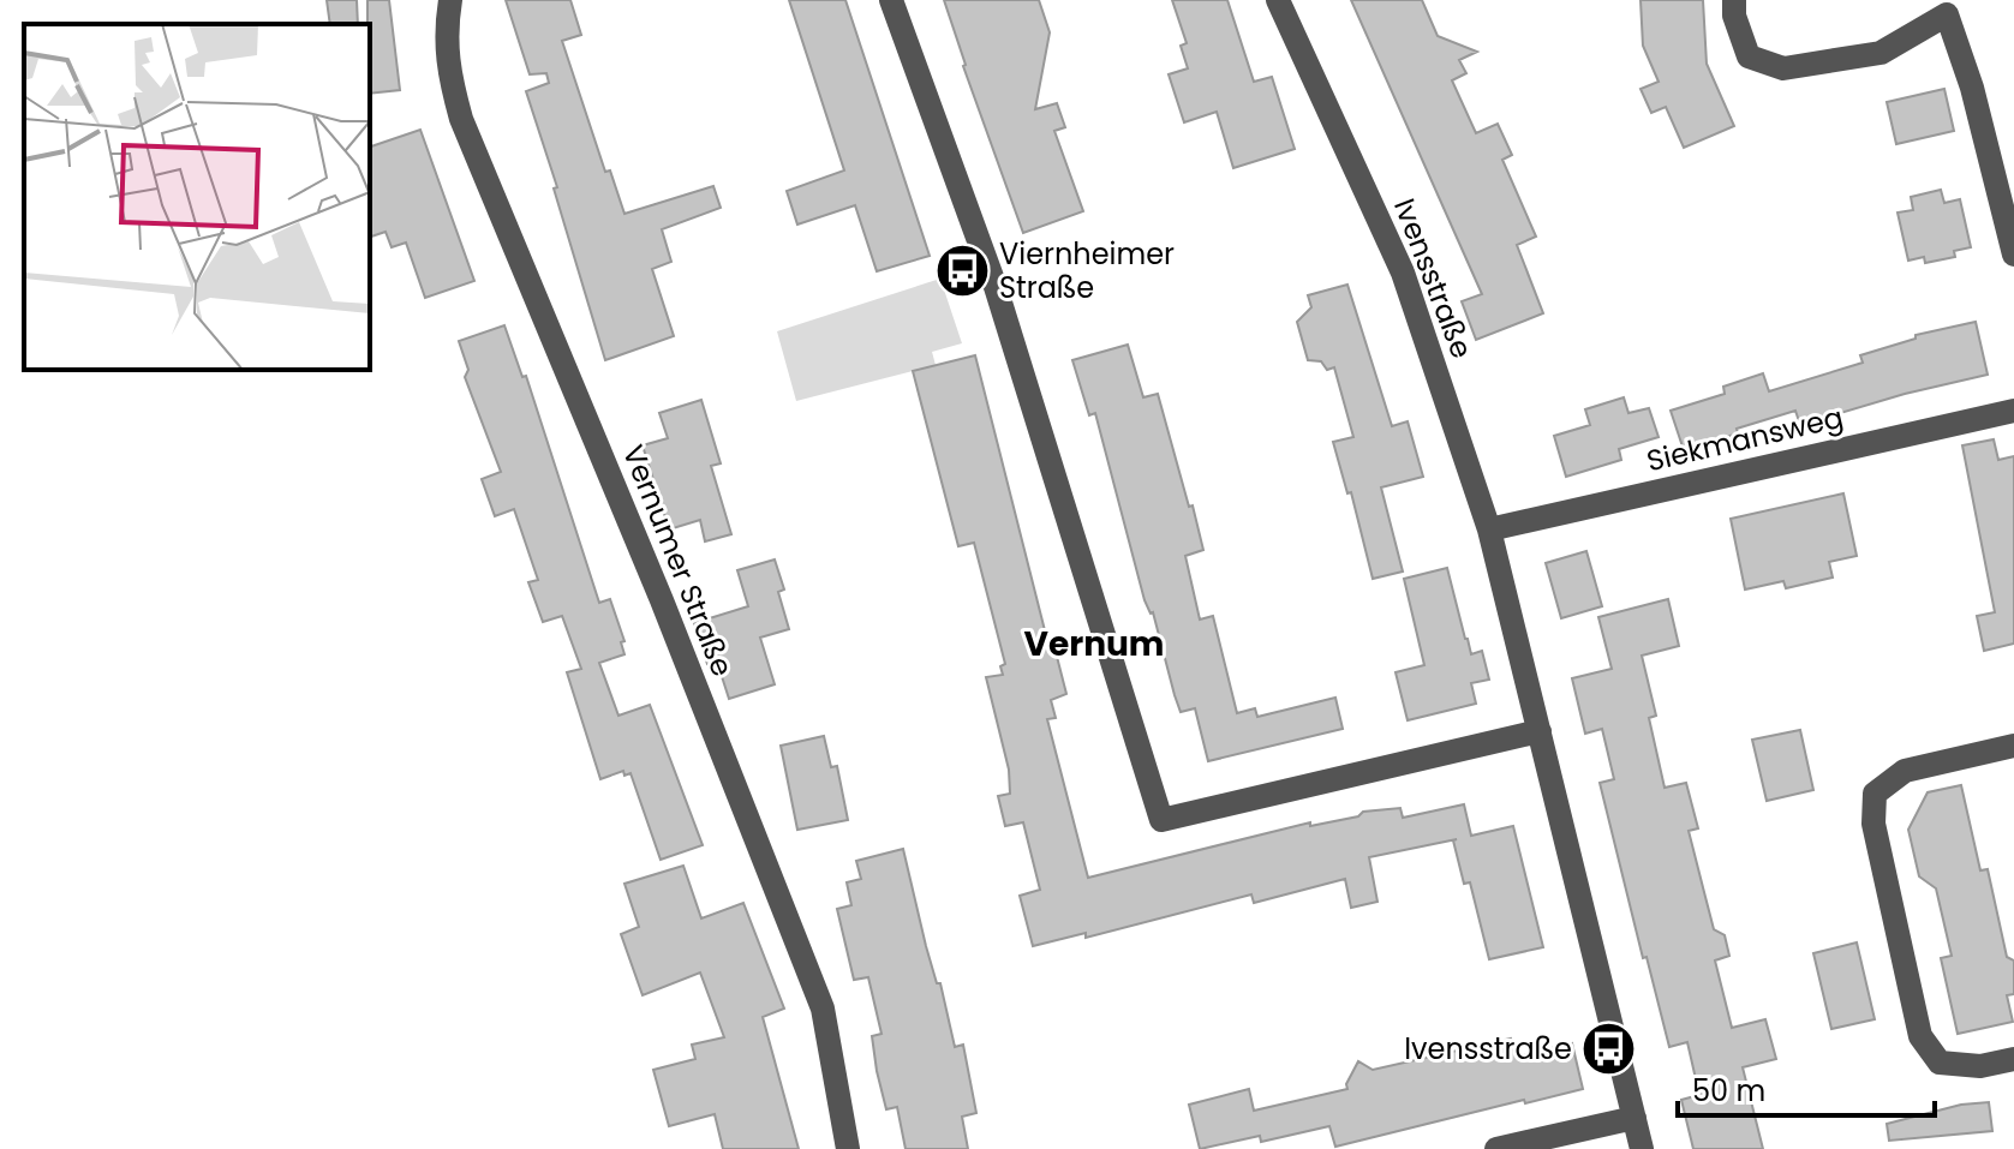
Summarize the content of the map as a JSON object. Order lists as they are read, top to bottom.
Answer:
{
  "streets": {
    "street": ["Ivensstraße", "Siekmansweg", "Vernumer Straße"]
  },
  "crossings": [
    ["Ivensstraße", "Siekmansweg"]
  ],
  "districts": ["Vernum"],
  "places": {
    "bus stop": ["Viernheimer Straße", "Ivensstraße"]
  },
  "scale_bar": "50 m"
}
